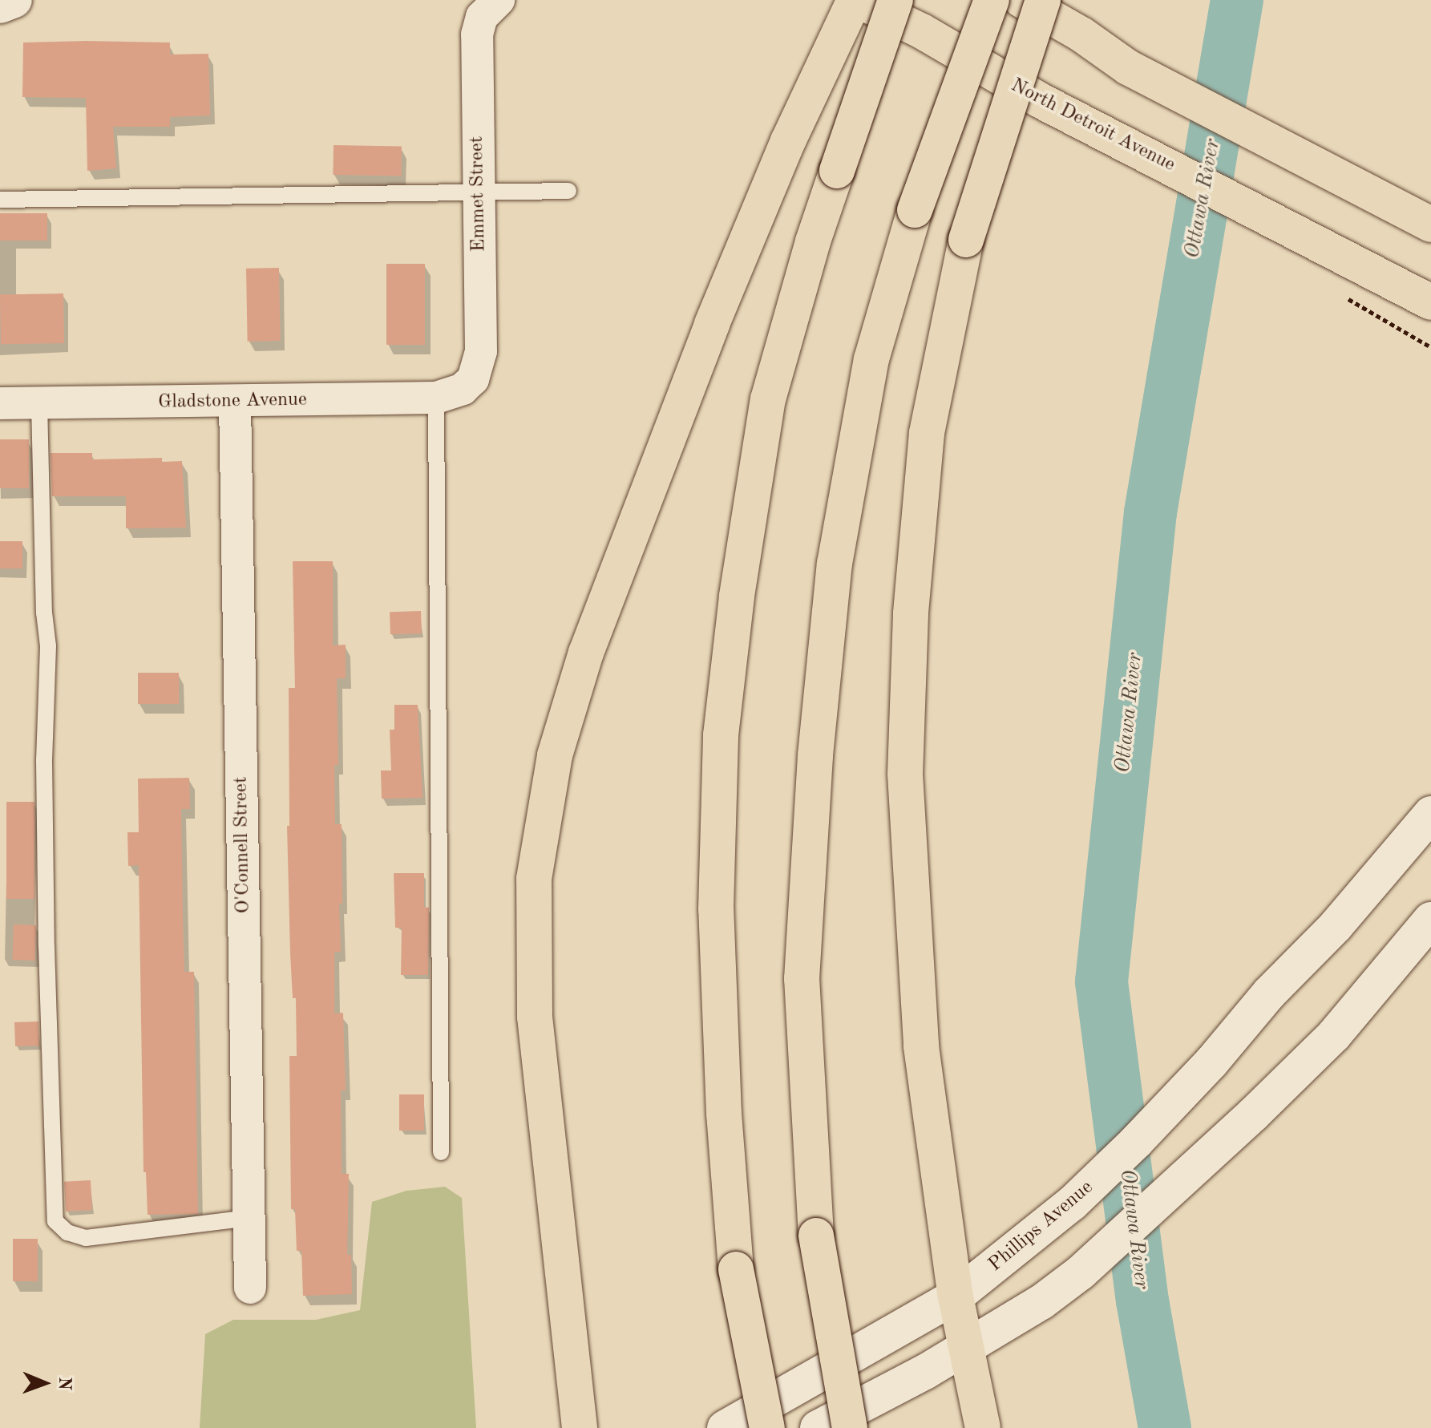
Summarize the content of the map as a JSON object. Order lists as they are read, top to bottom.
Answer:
{
  "streets": {
    "main road": ["North Detroit Avenue", "Phillips Avenue"],
    "street": ["Emmet Street", "Gladstone Avenue", "O'Connell Street"]
  },
  "crossings": [
    ["Emmet Street", "Gladstone Avenue"],
    ["Gladstone Avenue", "O'Connell Street"]
  ],
  "water": ["Ottawa River"],
  "north": "right"
}
